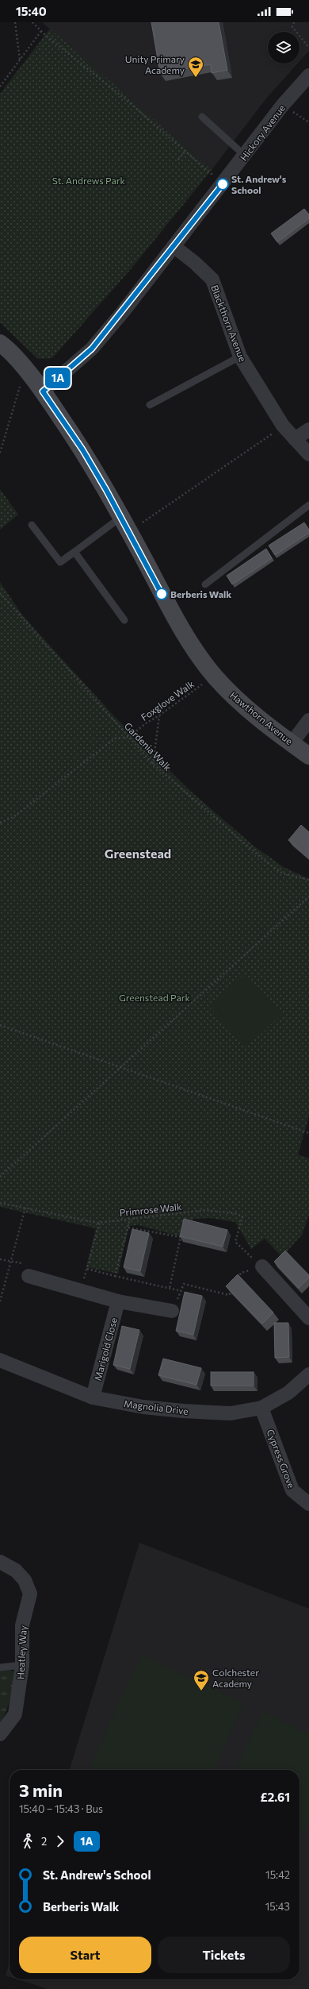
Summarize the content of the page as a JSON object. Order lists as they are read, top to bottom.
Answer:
{
  "streets": {
    "street": [
      "Hickory Avenue",
      "Blackthorn Avenue",
      "Hawthorn Avenue",
      "Marigold Close",
      "Magnolia Drive",
      "Cypress Grove",
      "Heatley Way"
    ],
    "path": ["Foxglove Walk", "Gardenia Walk", "Primrose Walk"]
  },
  "crossings": [
    ["Hickory Avenue", "Blackthorn Avenue"],
    ["Hickory Avenue", "Hawthorn Avenue"],
    ["Foxglove Walk", "Hawthorn Avenue"],
    ["Foxglove Walk", "Gardenia Walk"],
    ["Marigold Close", "Magnolia Drive"],
    ["Magnolia Drive", "Cypress Grove"]
  ],
  "districts": ["Greenstead"],
  "parks": ["St. Andrews Park", "Greenstead Park"],
  "places": {
    "school or university": ["Unity Primary Academy", "Colchester Academy"],
    "other": ["St. Andrew's School", "Berberis Walk"]
  },
  "lines": ["bus line 1A"],
  "page": {
    "status": "15:40",
    "on_map": "1A",
    "heading": ["3 min", "15:40 – 15:43 · Bus", "£2.61"],
    "legs": ["2", "1A"],
    "list": [
      {
        "name": "St. Andrew's School",
        "value": "15:42"
      },
      {
        "name": "Berberis Walk",
        "value": "15:43"
      }
    ],
    "buttons": ["Start", "Tickets"]
  }
}
